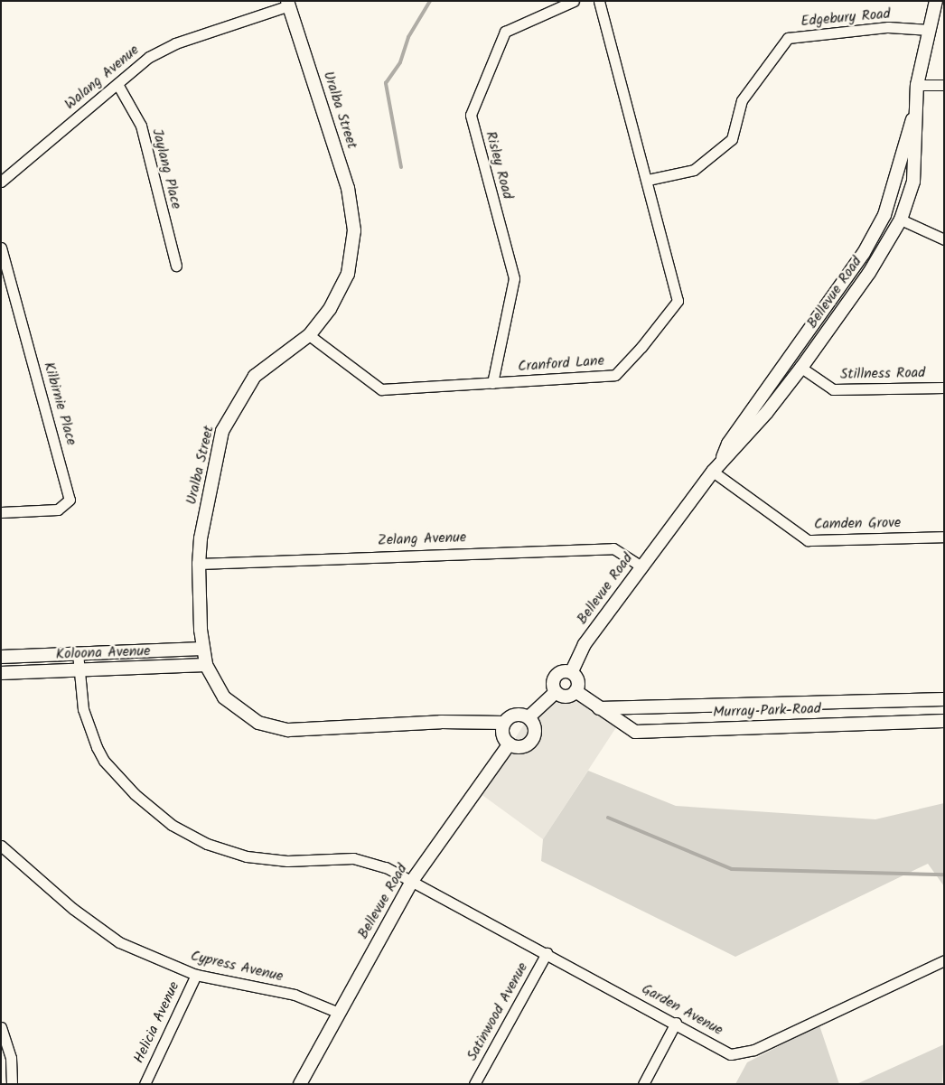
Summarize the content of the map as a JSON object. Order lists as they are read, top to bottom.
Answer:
{
  "streets": {
    "street": [
      "Edgebury Road",
      "Walang Avenue",
      "Uralba Street",
      "Risley Road",
      "Jaylang Place",
      "Bellevue Road",
      "Cranford Lane",
      "Stillness Road",
      "Kilbirnie Place",
      "Camden Grove",
      "Zelang Avenue",
      "Koloona Avenue",
      "Murray Park Road",
      "Cypress Avenue",
      "Garden Avenue",
      "Satinwood Avenue",
      "Helicia Avenue"
    ]
  },
  "crossings": [
    ["Edgebury Road", "Bellevue Road"],
    ["Edgebury Road", "Cranford Lane"],
    ["Walang Avenue", "Uralba Street"],
    ["Walang Avenue", "Jaylang Place"],
    ["Uralba Street", "Bellevue Road"],
    ["Uralba Street", "Cranford Lane"],
    ["Uralba Street", "Zelang Avenue"],
    ["Uralba Street", "Koloona Avenue"],
    ["Risley Road", "Cranford Lane"],
    ["Bellevue Road", "Stillness Road"],
    ["Bellevue Road", "Camden Grove"],
    ["Bellevue Road", "Zelang Avenue"],
    ["Bellevue Road", "Murray Park Road"],
    ["Bellevue Road", "Cypress Avenue"],
    ["Bellevue Road", "Garden Avenue"],
    ["Koloona Avenue", "Garden Avenue"],
    ["Cypress Avenue", "Helicia Avenue"],
    ["Garden Avenue", "Satinwood Avenue"]
  ]
}
